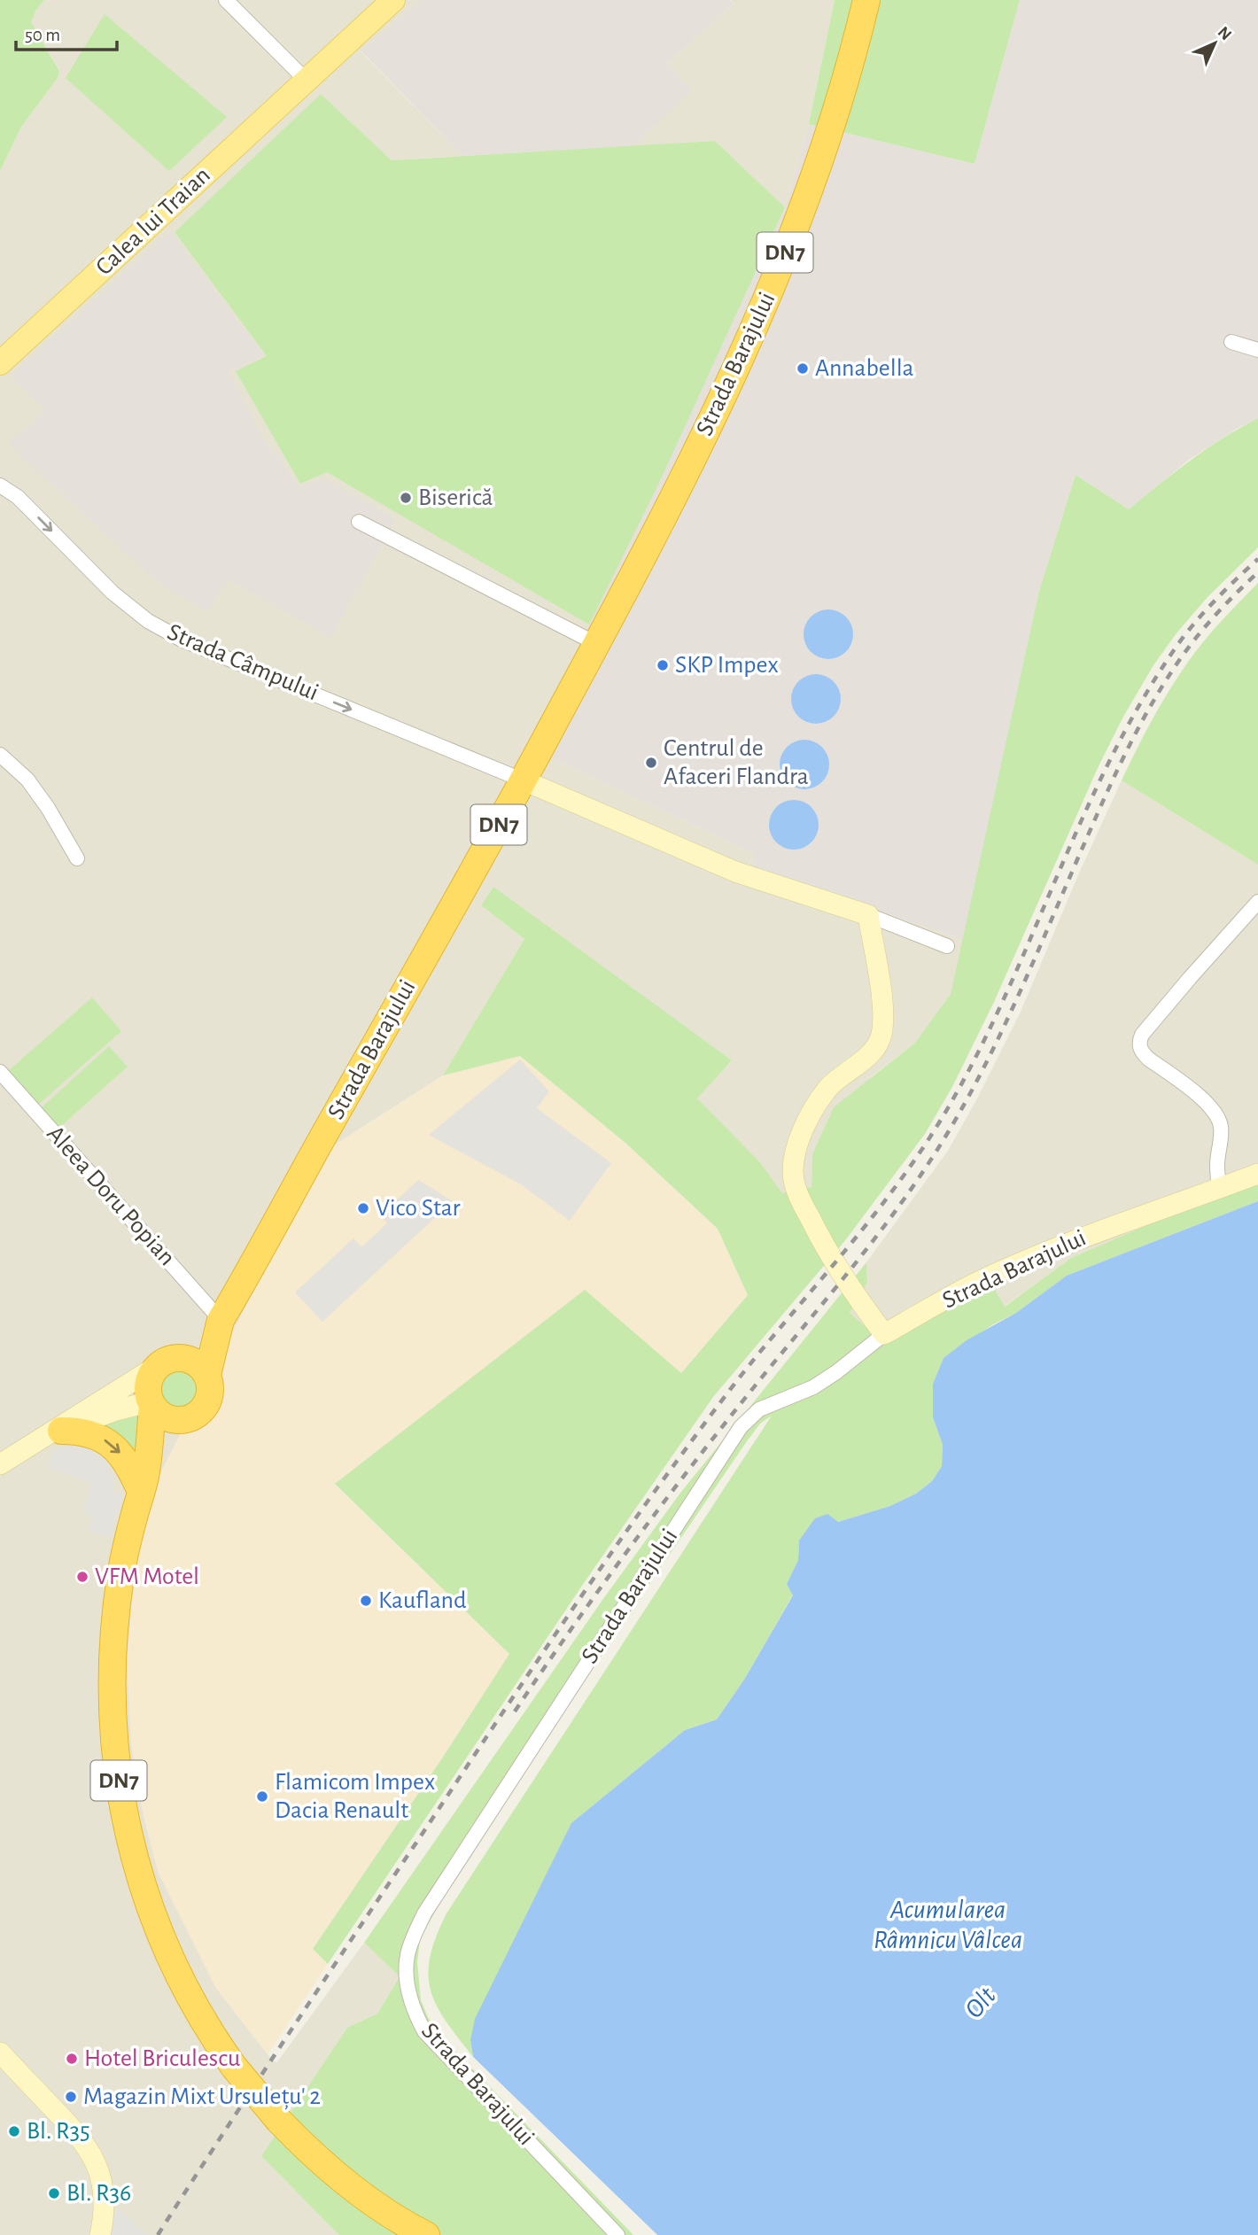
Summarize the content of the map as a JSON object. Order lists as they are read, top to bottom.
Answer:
{
  "streets": {
    "highway": ["DN7", "Strada Barajului"],
    "main road": ["Calea lui Traian"],
    "street": ["Strada Câmpului", "Aleea Doru Popian"]
  },
  "crossings": [
    ["DN7", "Strada Barajului"],
    ["Strada Barajului", "Strada Câmpului"],
    ["Strada Barajului", "Aleea Doru Popian"]
  ],
  "one_way": ["Strada Câmpului"],
  "water": ["Acumularea Râmnicu Vâlcea", "Olt"],
  "places": [
    "Annabella",
    "Biserică",
    "SKP Impex",
    "Centrul de Afaceri Flandra",
    "Vico Star",
    "VFM Motel",
    "Kaufland",
    "Flamicom Impex Dacia Renault",
    "Hotel Briculescu",
    "Magazin Mixt Ursulețu' 2",
    "Bl. R35",
    "Bl. R36"
  ],
  "scale_bar": "50 m",
  "north": "top right"
}
